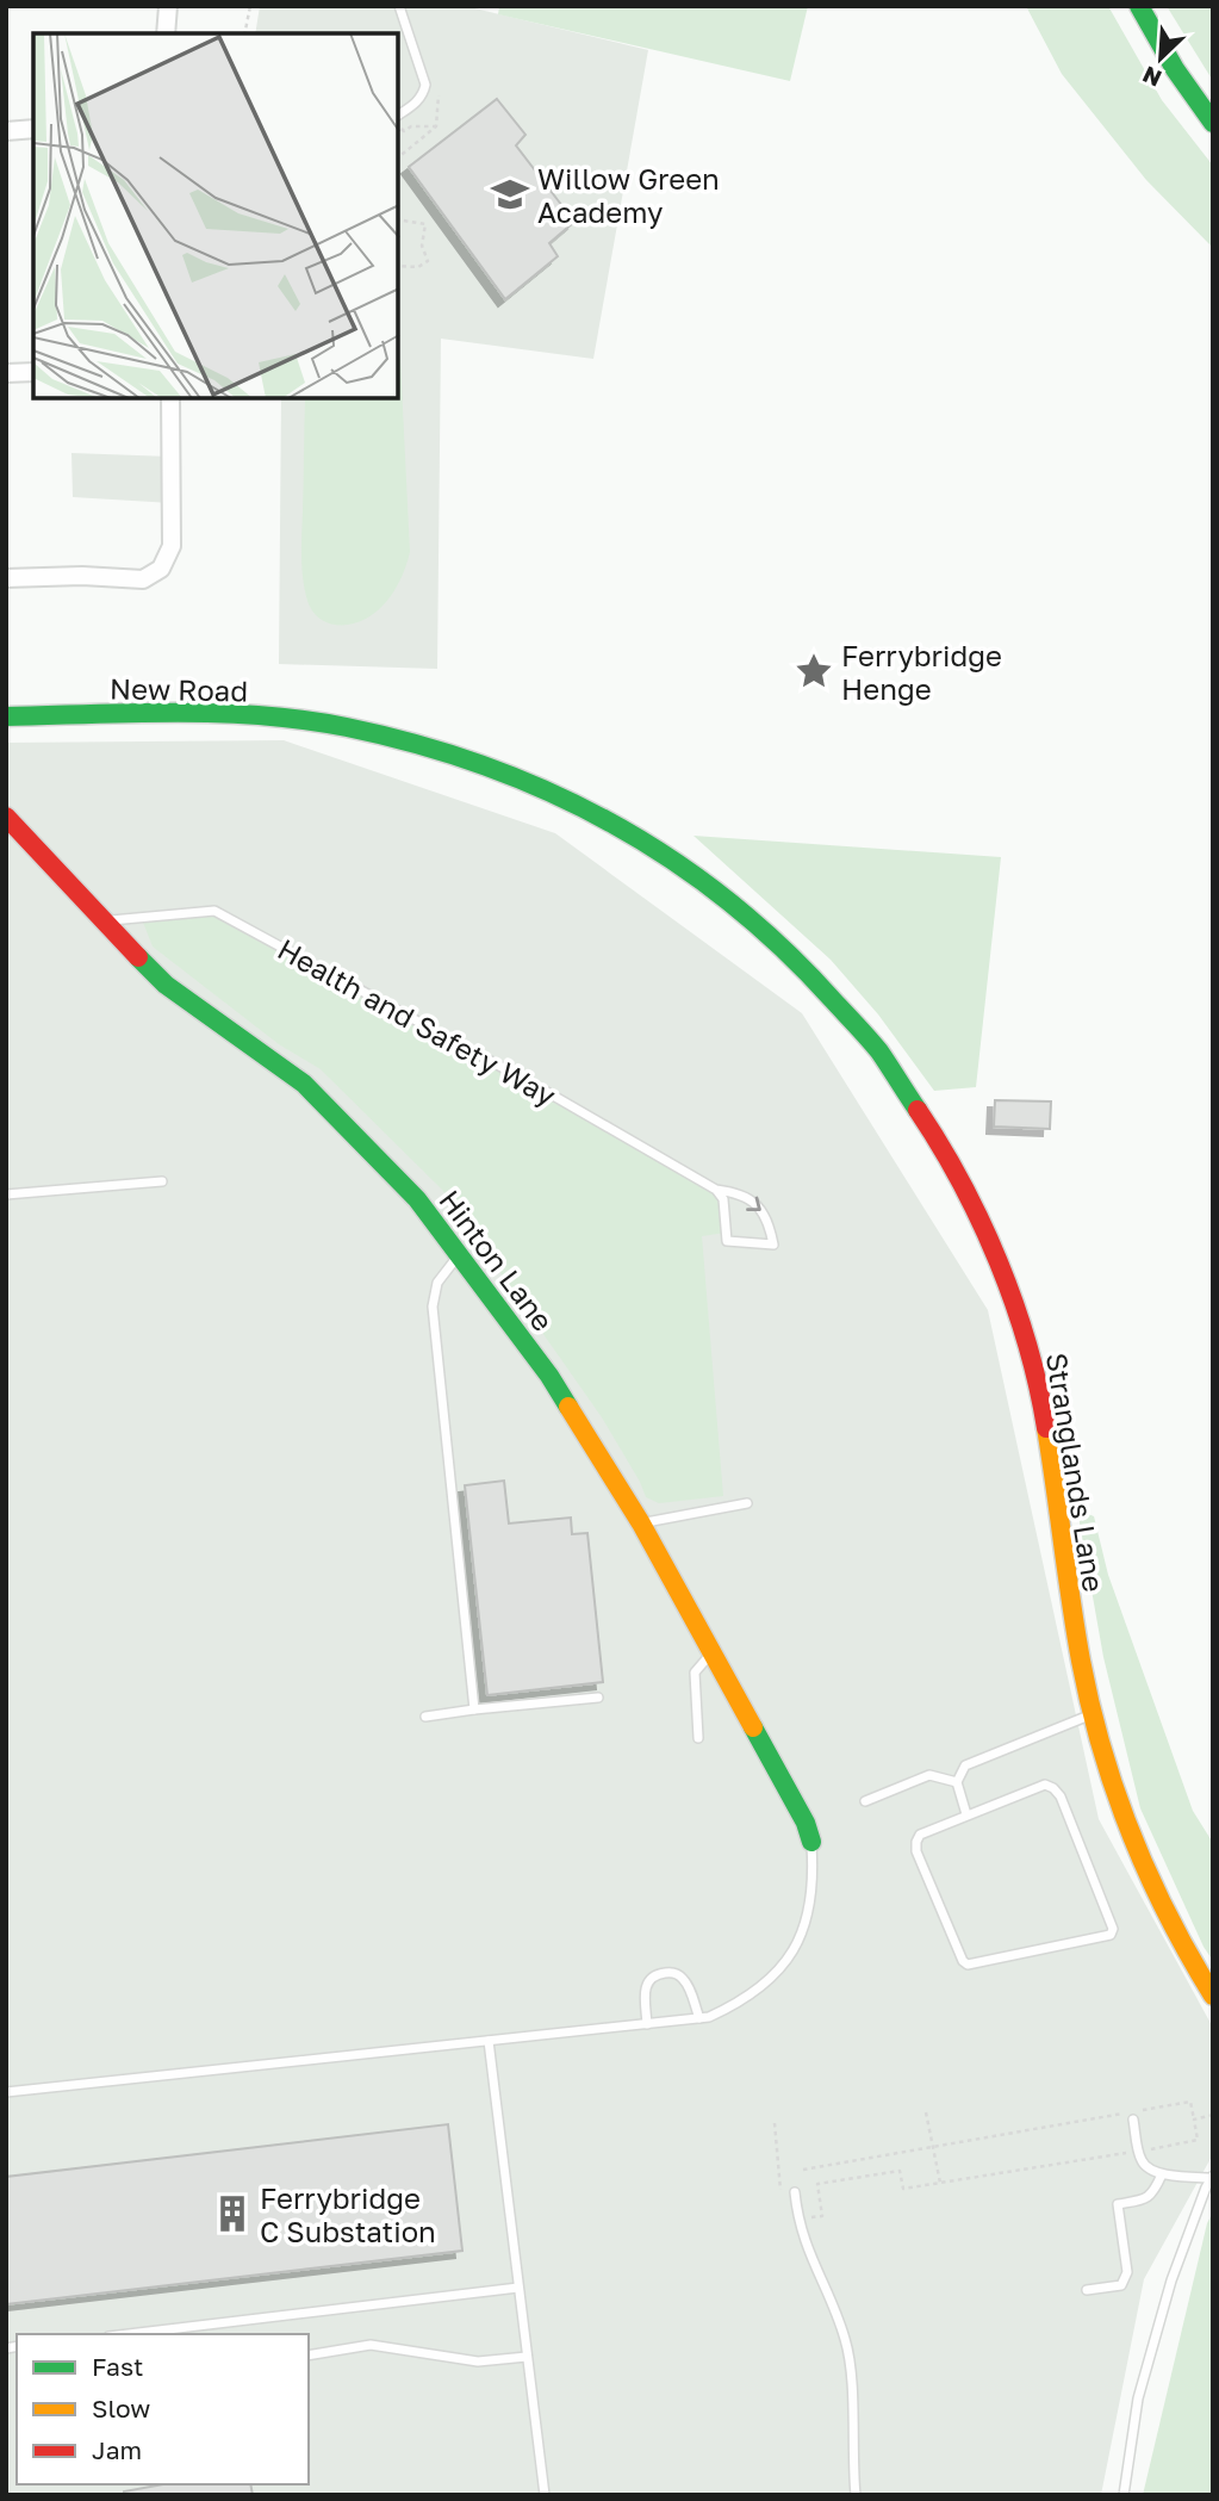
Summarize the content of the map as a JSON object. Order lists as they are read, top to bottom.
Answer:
{
  "streets": {
    "main road": ["New Road", "Hinton Lane", "Stranglands Lane"],
    "lane": ["Health and Safety Way"]
  },
  "crossings": [
    ["New Road", "Stranglands Lane"],
    ["Health and Safety Way", "Hinton Lane"]
  ],
  "places": {
    "school or university": ["Willow Green Academy"],
    "place": ["Ferrybridge Henge"],
    "building": ["Ferrybridge C Substation"]
  },
  "legend": ["Fast", "Slow", "Jam"],
  "north": "bottom left"
}
